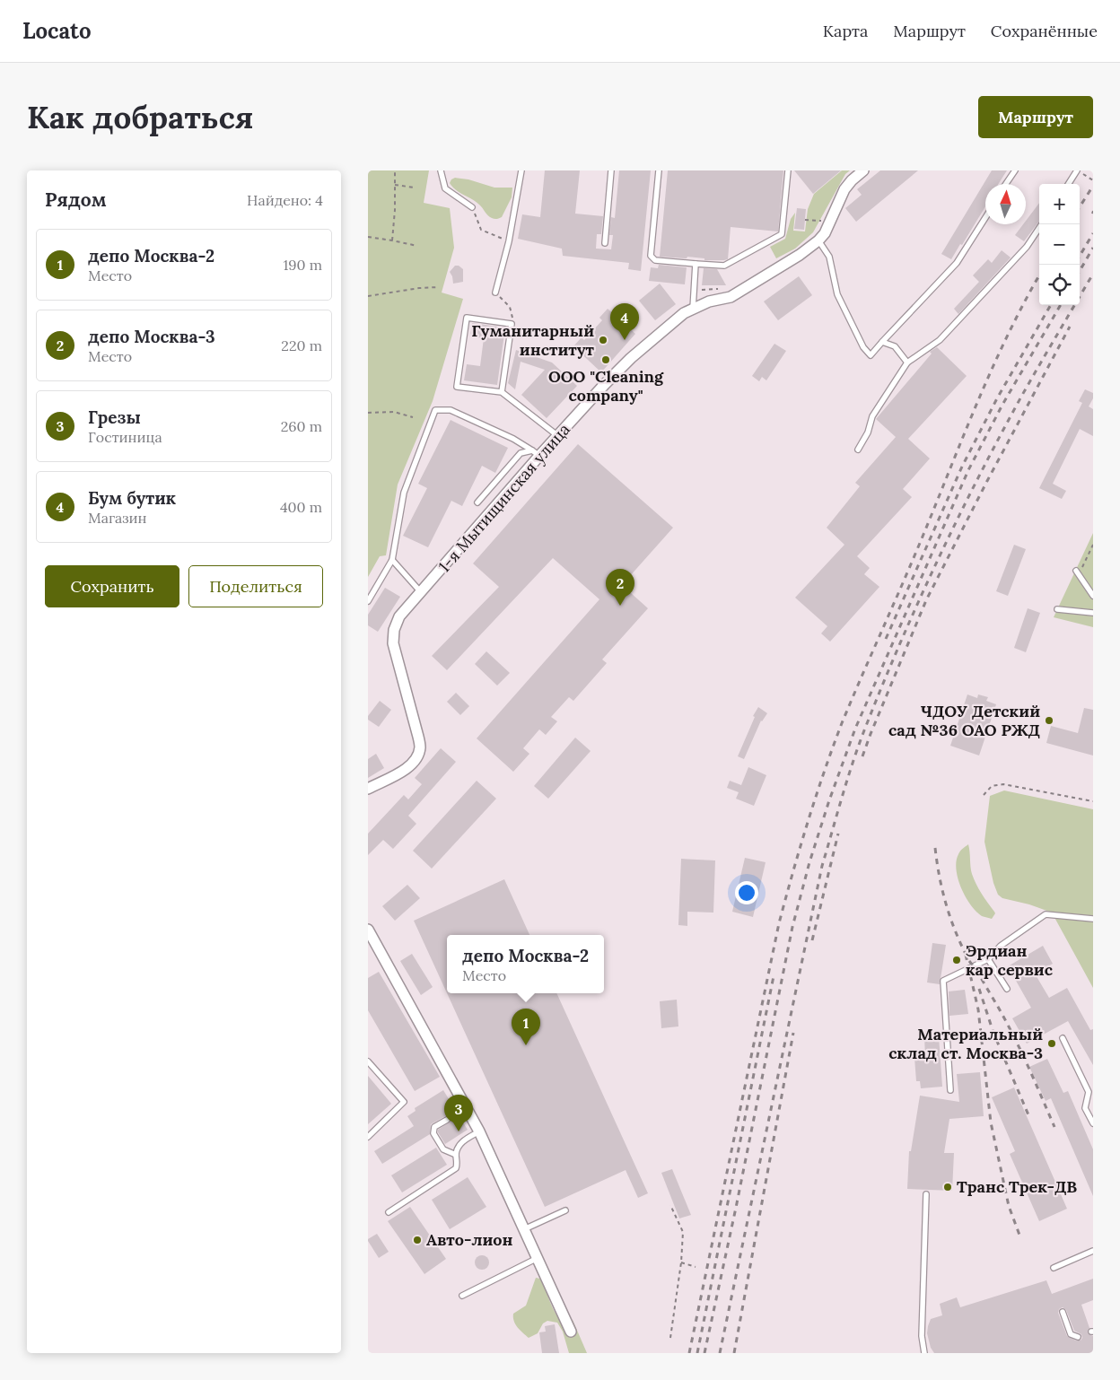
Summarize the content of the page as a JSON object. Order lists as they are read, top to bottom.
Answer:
{
  "streets": {
    "street": ["1-я Мытищинская улица"]
  },
  "places": [
    "Гуманитарный институт",
    "ООО \"Cleaning company\"",
    "ЧДОУ Детский сад №36 ОАО РЖД",
    "Эрдиан кар сервис",
    "Материальный склад ст. Москва-3",
    "Транс Трек-ДВ",
    "Авто-лион"
  ],
  "north": "top",
  "page": {
    "header": "Locato",
    "nav": ["Карта", "Маршрут", "Сохранённые"],
    "buttons": [
      "Маршрут",
      ["Сохранить", "Поделиться"]
    ],
    "title": "Как добраться",
    "heading": ["Рядом", "Найдено: 4"],
    "map_buttons": ["+", "−"],
    "list": [
      {
        "mark": "1",
        "name": "депо Москва-2",
        "note": "Место",
        "value": "190 m"
      },
      {
        "mark": "2",
        "name": "депо Москва-3",
        "note": "Место",
        "value": "220 m"
      },
      {
        "mark": "3",
        "name": "Грезы",
        "note": "Гостиница",
        "value": "260 m"
      },
      {
        "mark": "4",
        "name": "Бум бутик",
        "note": "Магазин",
        "value": "400 m"
      }
    ],
    "pins": [
      "4",
      "2",
      "1",
      "3"
    ],
    "popup": ["депо Москва-2", "Место"]
  }
}
